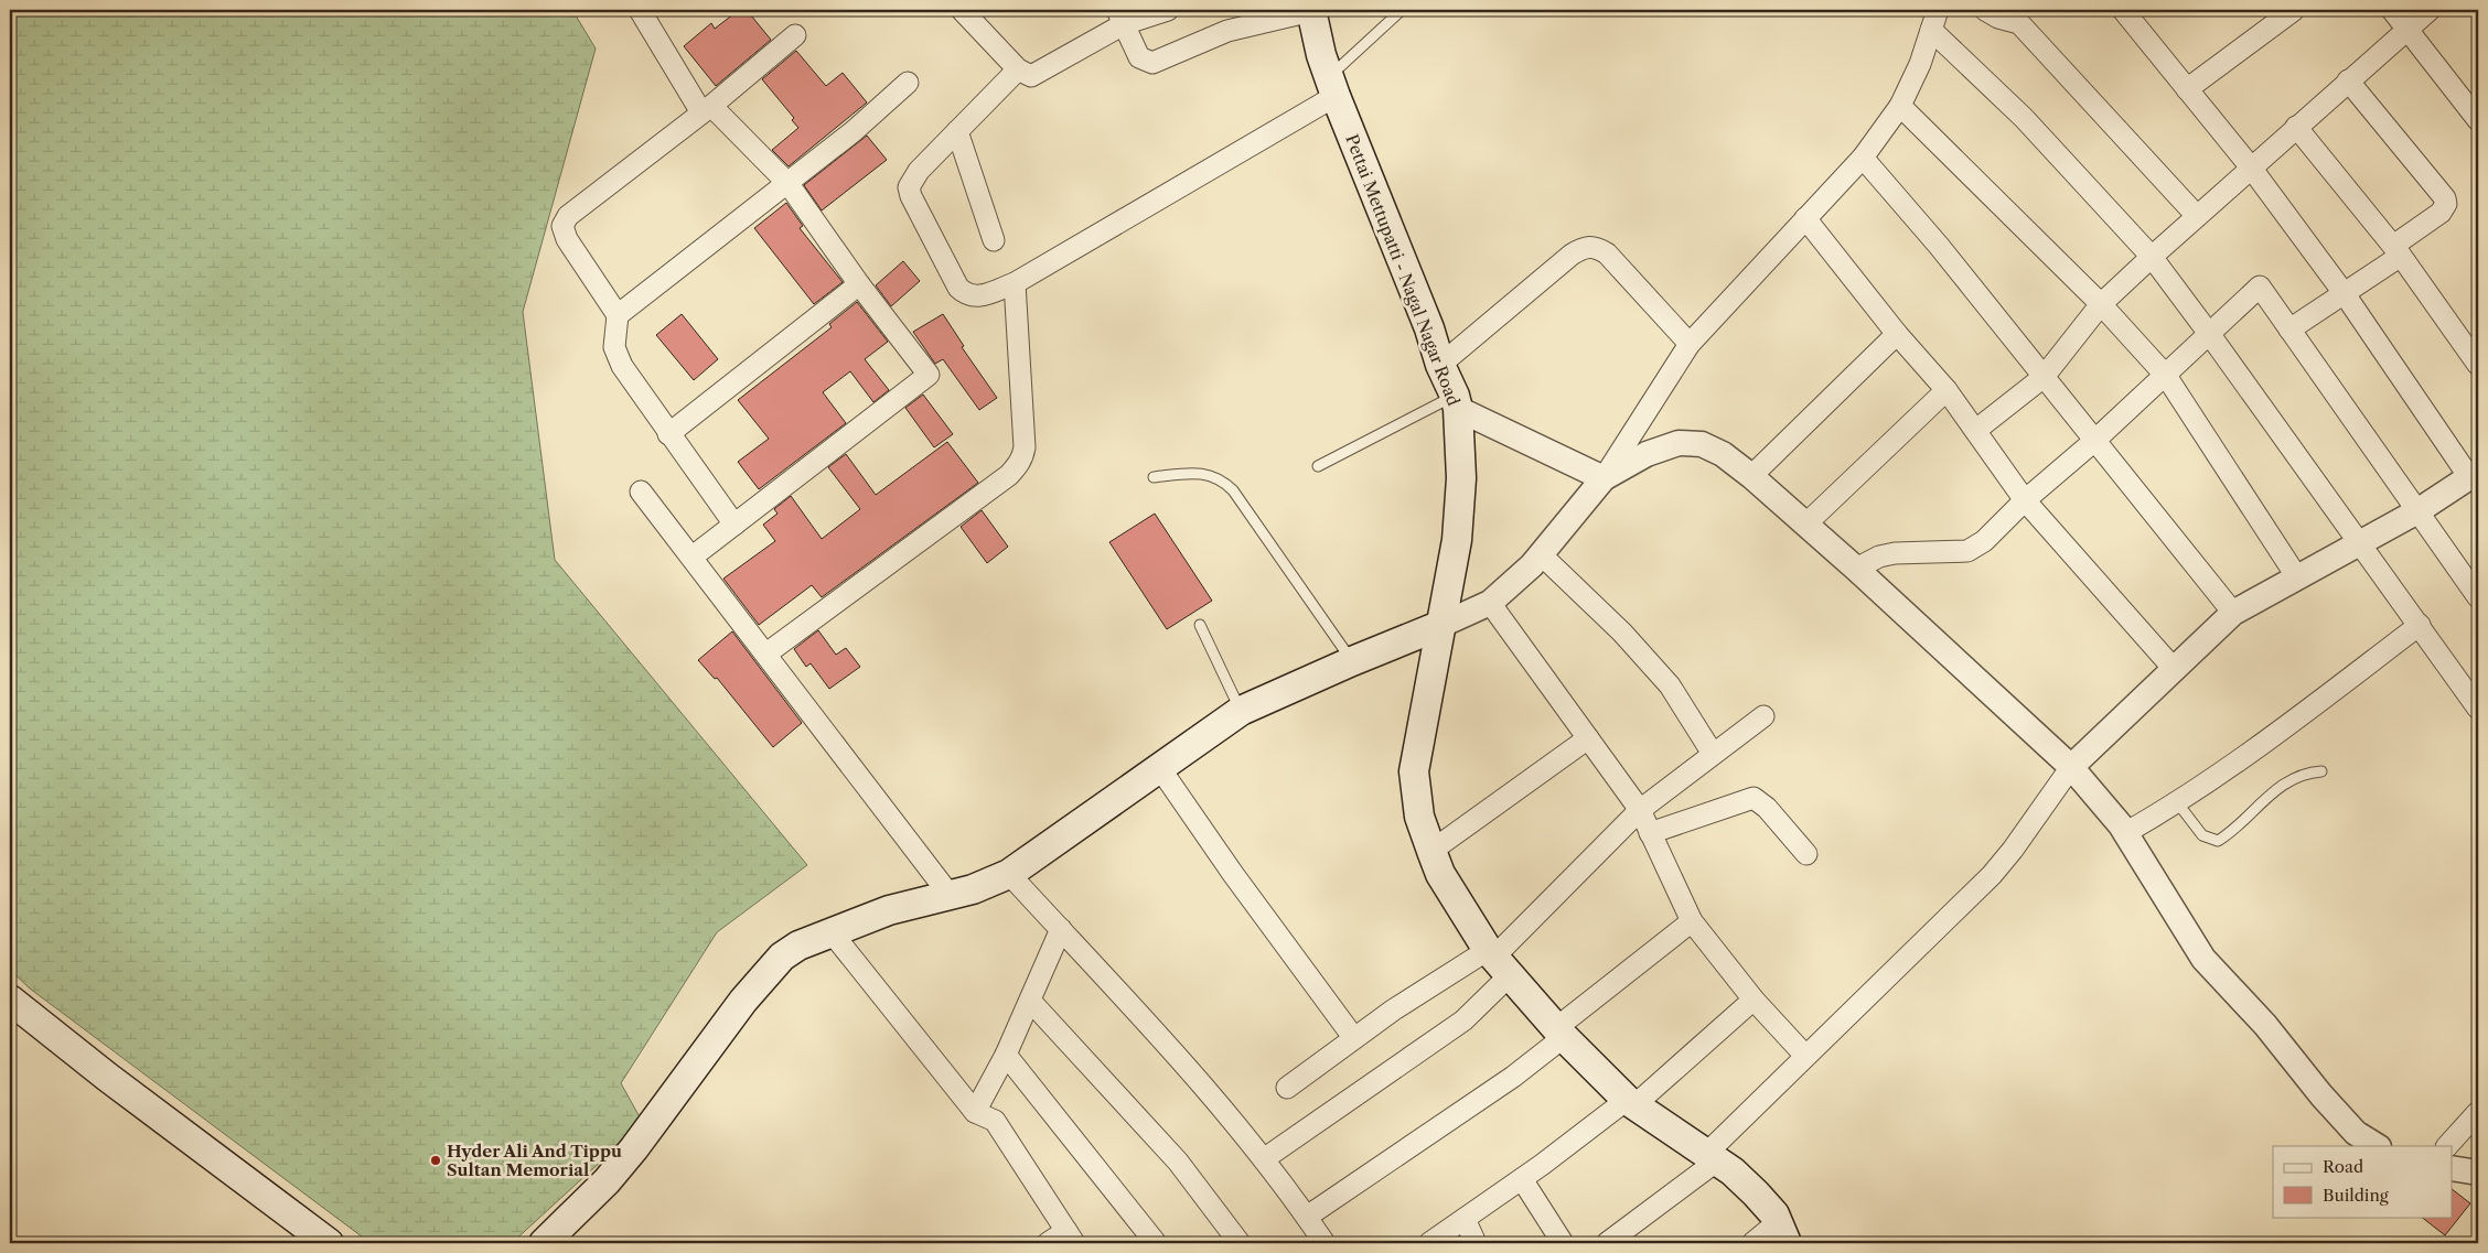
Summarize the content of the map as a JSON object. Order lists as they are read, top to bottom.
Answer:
{
  "streets": {
    "main road": ["Pettai Mettupatti - Nagal Nagar Road"]
  },
  "places": ["Hyder Ali And Tippu Sultan Memorial"],
  "legend": ["Road", "Building"]
}
